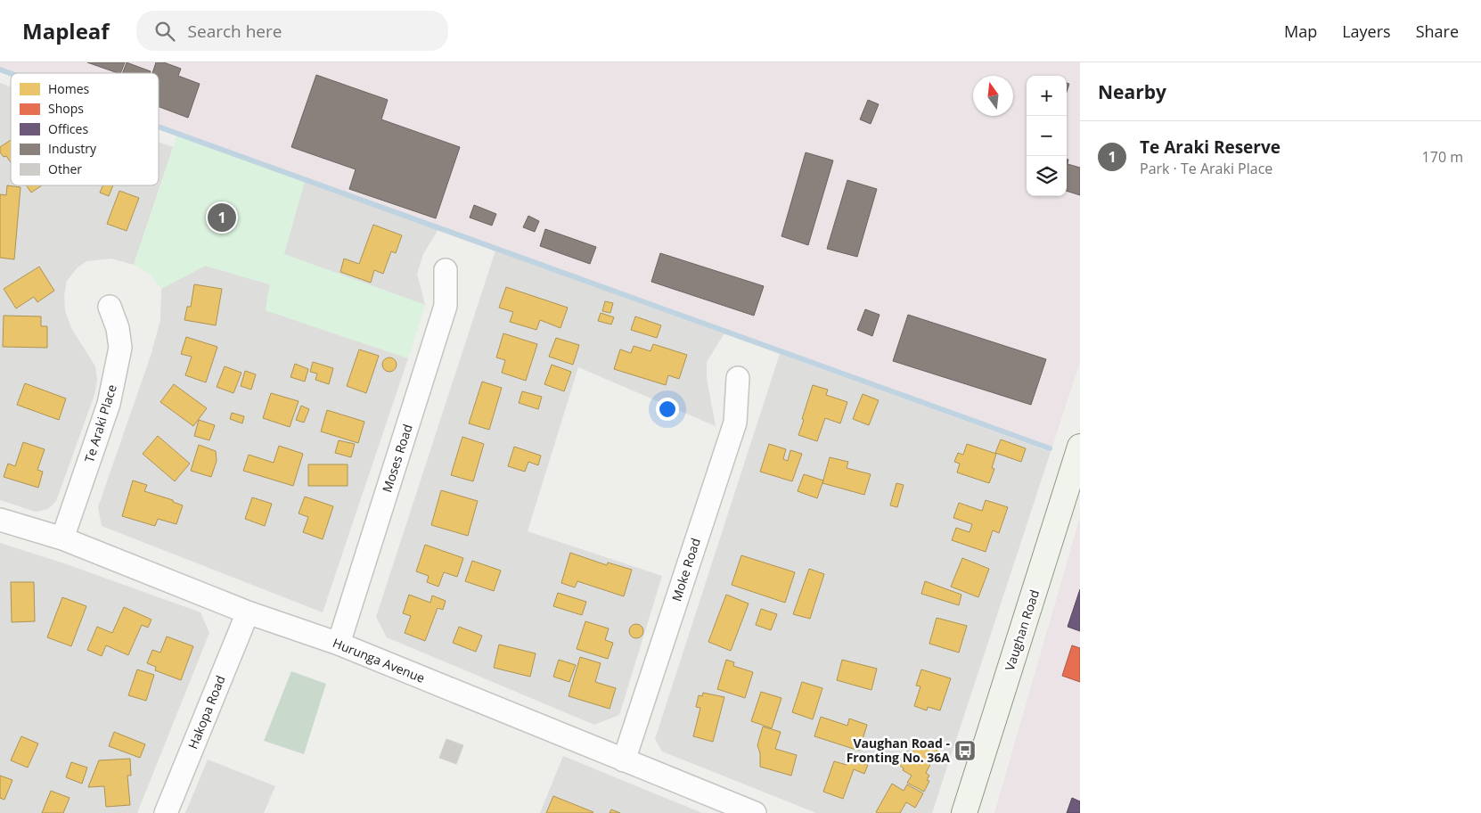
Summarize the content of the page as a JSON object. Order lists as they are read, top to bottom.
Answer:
{
  "streets": {
    "street": [
      "Te Araki Place",
      "Moses Road",
      "Moke Road",
      "Vaughan Road",
      "Hurunga Avenue",
      "Hakopa Road"
    ]
  },
  "crossings": [
    ["Te Araki Place", "Hurunga Avenue"],
    ["Moses Road", "Hurunga Avenue"],
    ["Moke Road", "Hurunga Avenue"],
    ["Hurunga Avenue", "Hakopa Road"]
  ],
  "places": {
    "bus stop": ["Vaughan Road - Fronting No. 36A"]
  },
  "legend": [
    "Homes",
    "Shops",
    "Offices",
    "Industry",
    "Other"
  ],
  "north": "top",
  "page": {
    "header": "Mapleaf",
    "search": "Search here",
    "nav": ["Map", "Layers", "Share"],
    "heading": "Nearby",
    "map_buttons": ["+", "−"],
    "list": [
      {
        "mark": "1",
        "name": "Te Araki Reserve",
        "note": "Park · Te Araki Place",
        "value": "170 m"
      }
    ],
    "pins": "1"
  }
}
